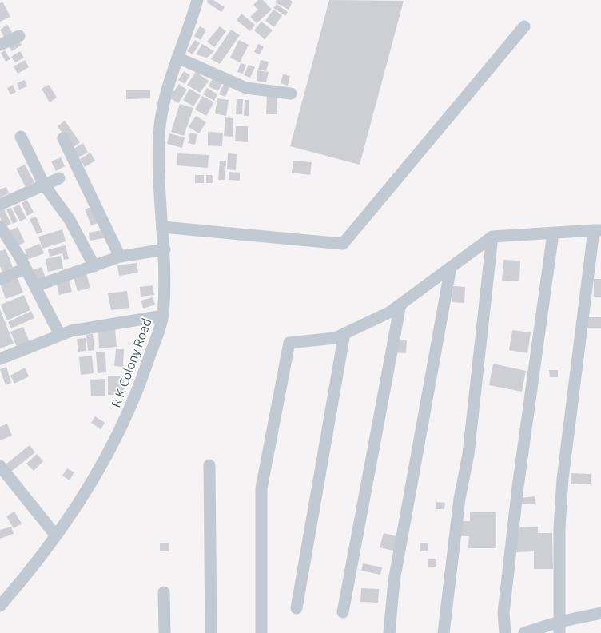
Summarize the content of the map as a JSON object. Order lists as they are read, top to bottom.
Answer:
{
  "streets": {
    "street": ["R K Colony Road"]
  }
}
